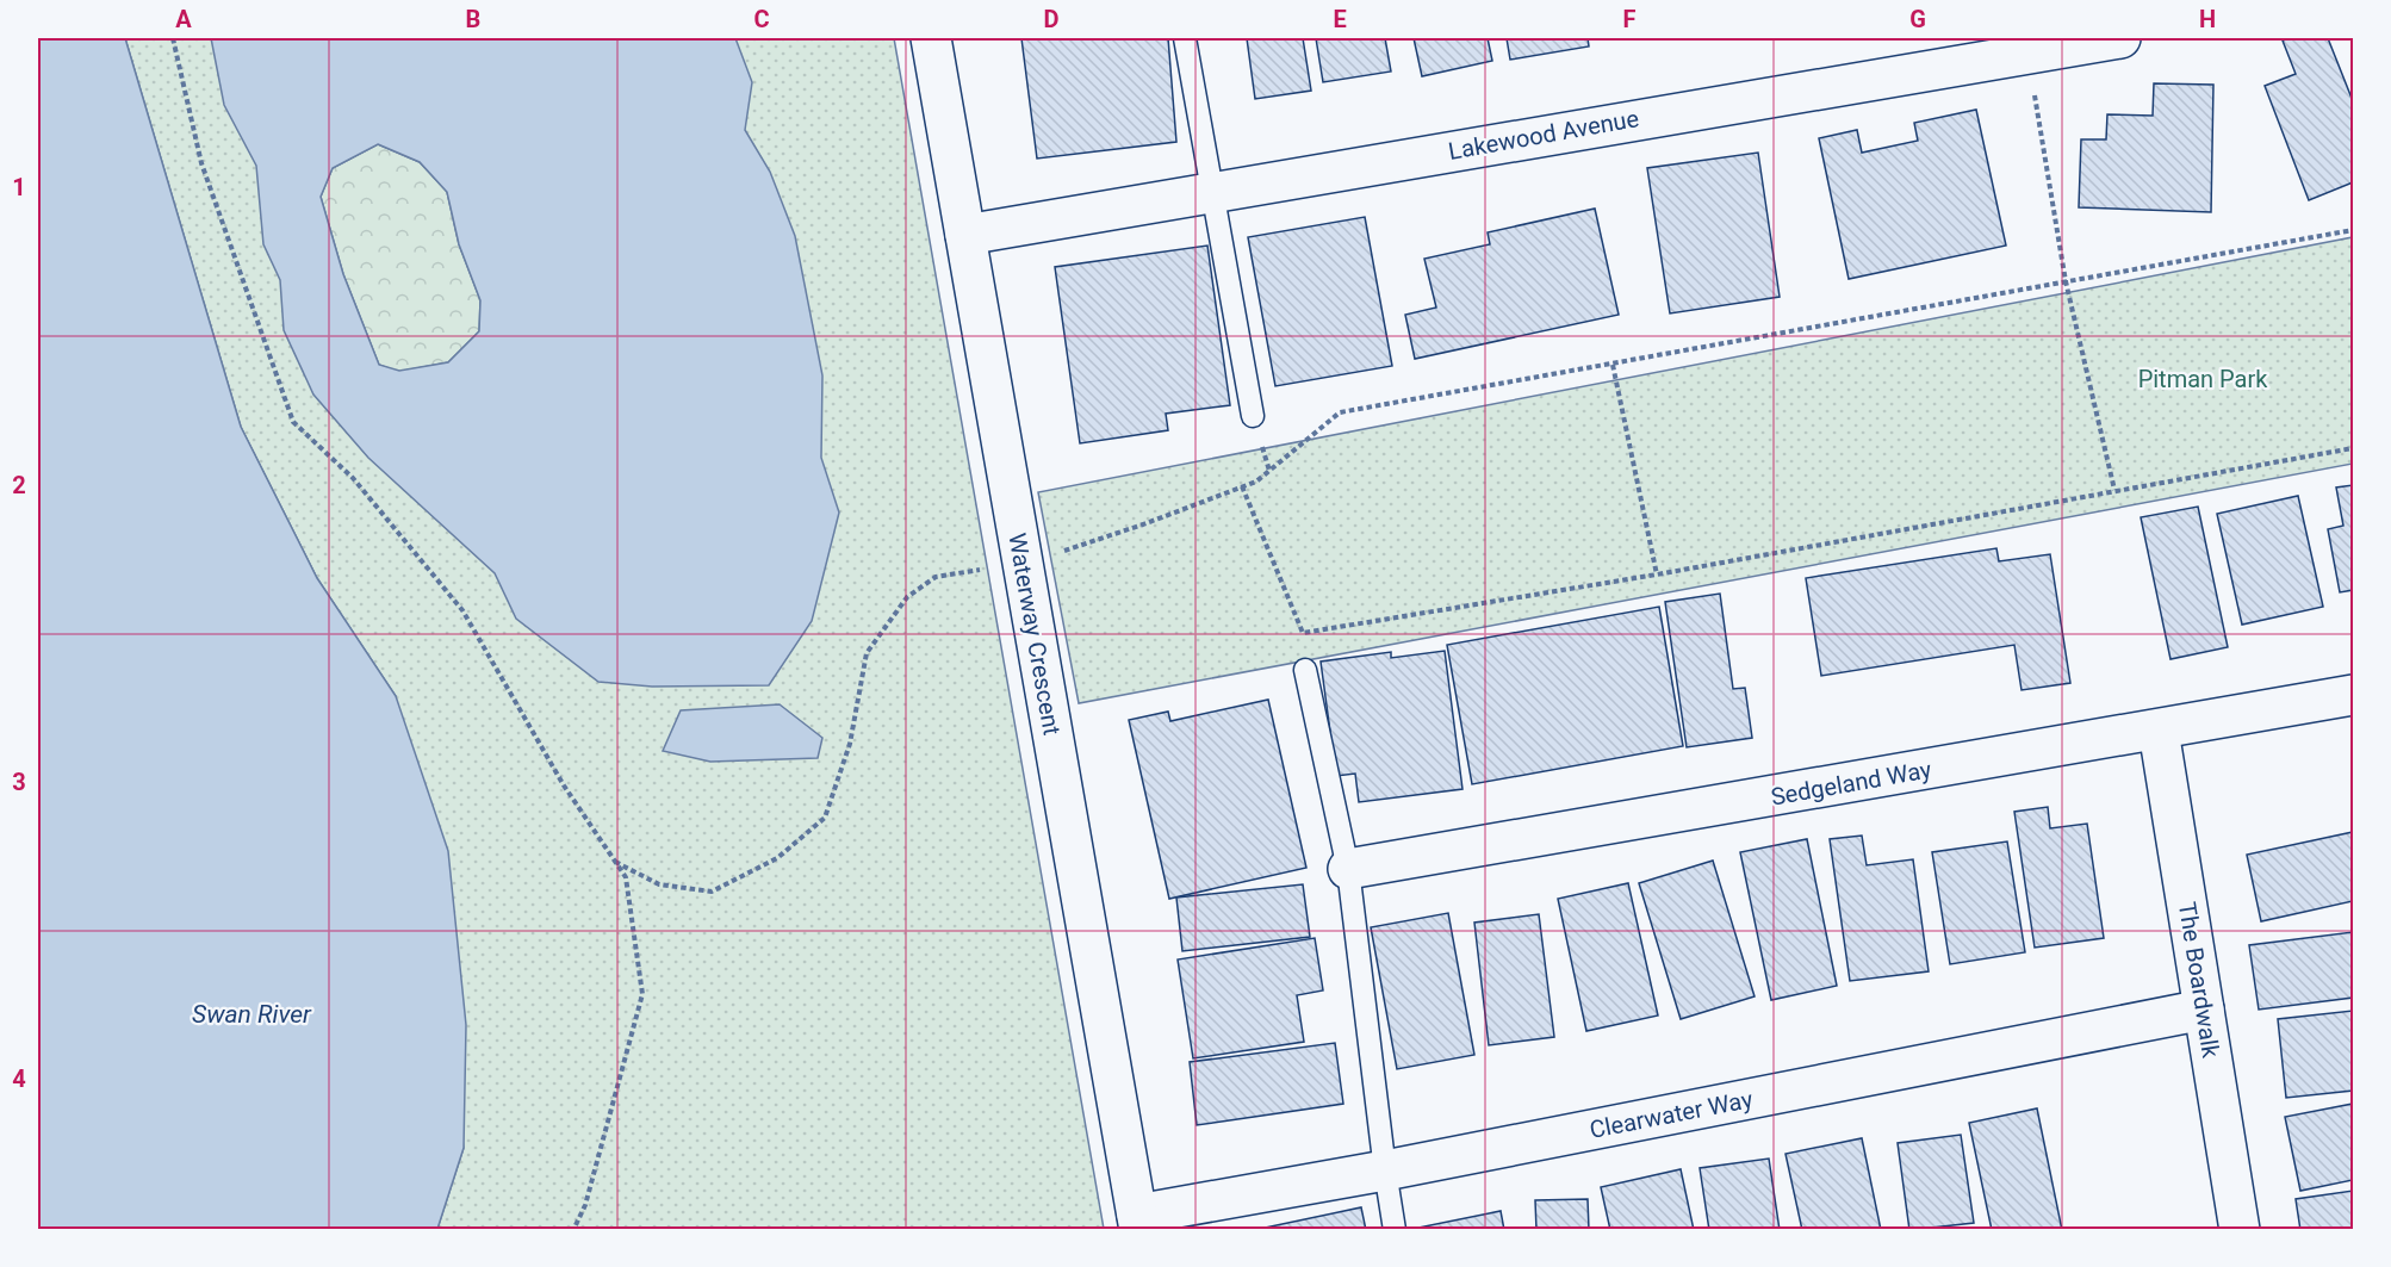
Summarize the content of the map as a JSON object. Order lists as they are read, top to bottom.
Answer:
{
  "streets": {
    "street": [
      "Lakewood Avenue",
      "Waterway Crescent",
      "Sedgeland Way",
      "The Boardwalk",
      "Clearwater Way"
    ]
  },
  "crossings": [
    ["Lakewood Avenue", "Waterway Crescent"],
    ["Waterway Crescent", "Clearwater Way"],
    ["Sedgeland Way", "The Boardwalk"],
    ["The Boardwalk", "Clearwater Way"]
  ],
  "water": ["Swan River"],
  "parks": ["Pitman Park"],
  "grid": {
    "columns": [
      "A",
      "B",
      "C",
      "D",
      "E",
      "F",
      "G",
      "H"
    ],
    "rows": [
      "1",
      "2",
      "3",
      "4"
    ]
  }
}
